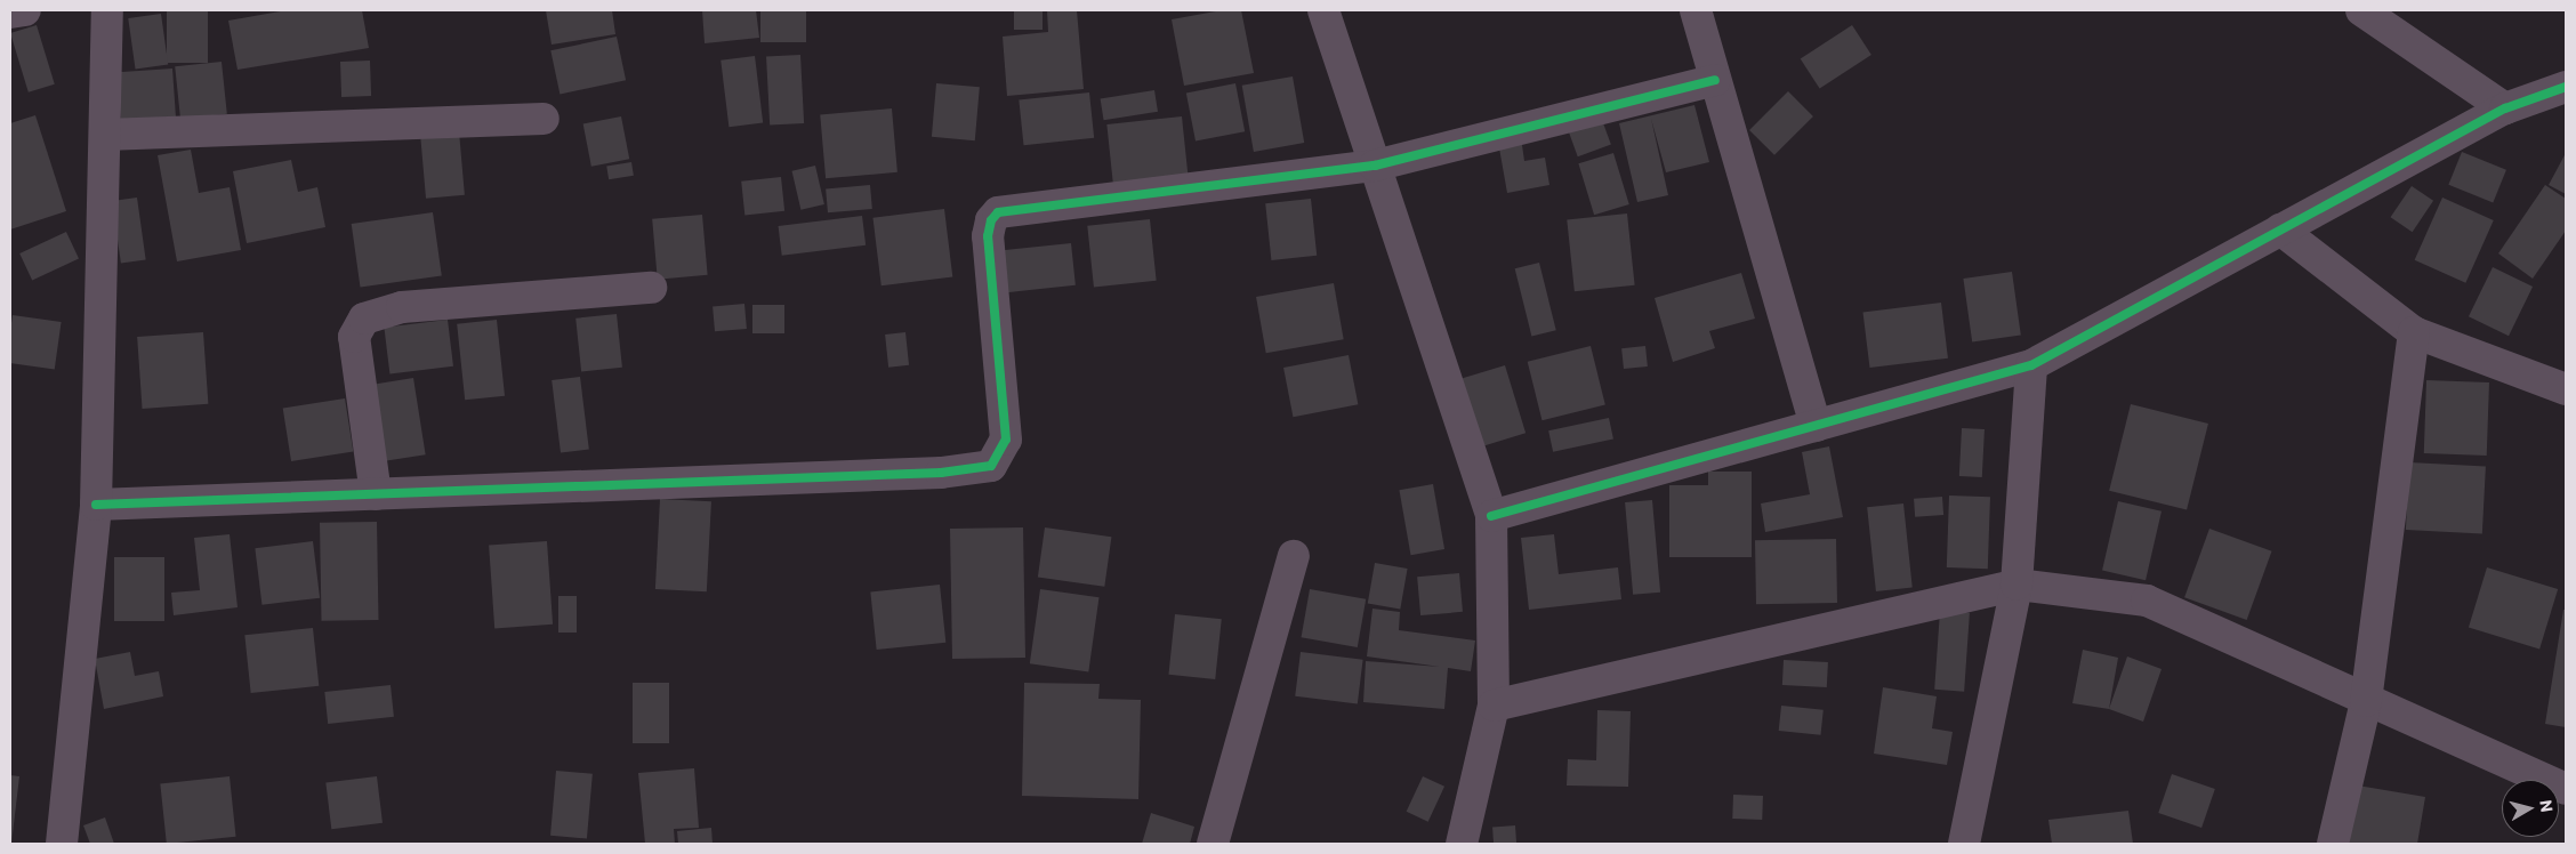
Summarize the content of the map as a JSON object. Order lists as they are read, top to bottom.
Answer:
{
  "north": "right"
}
